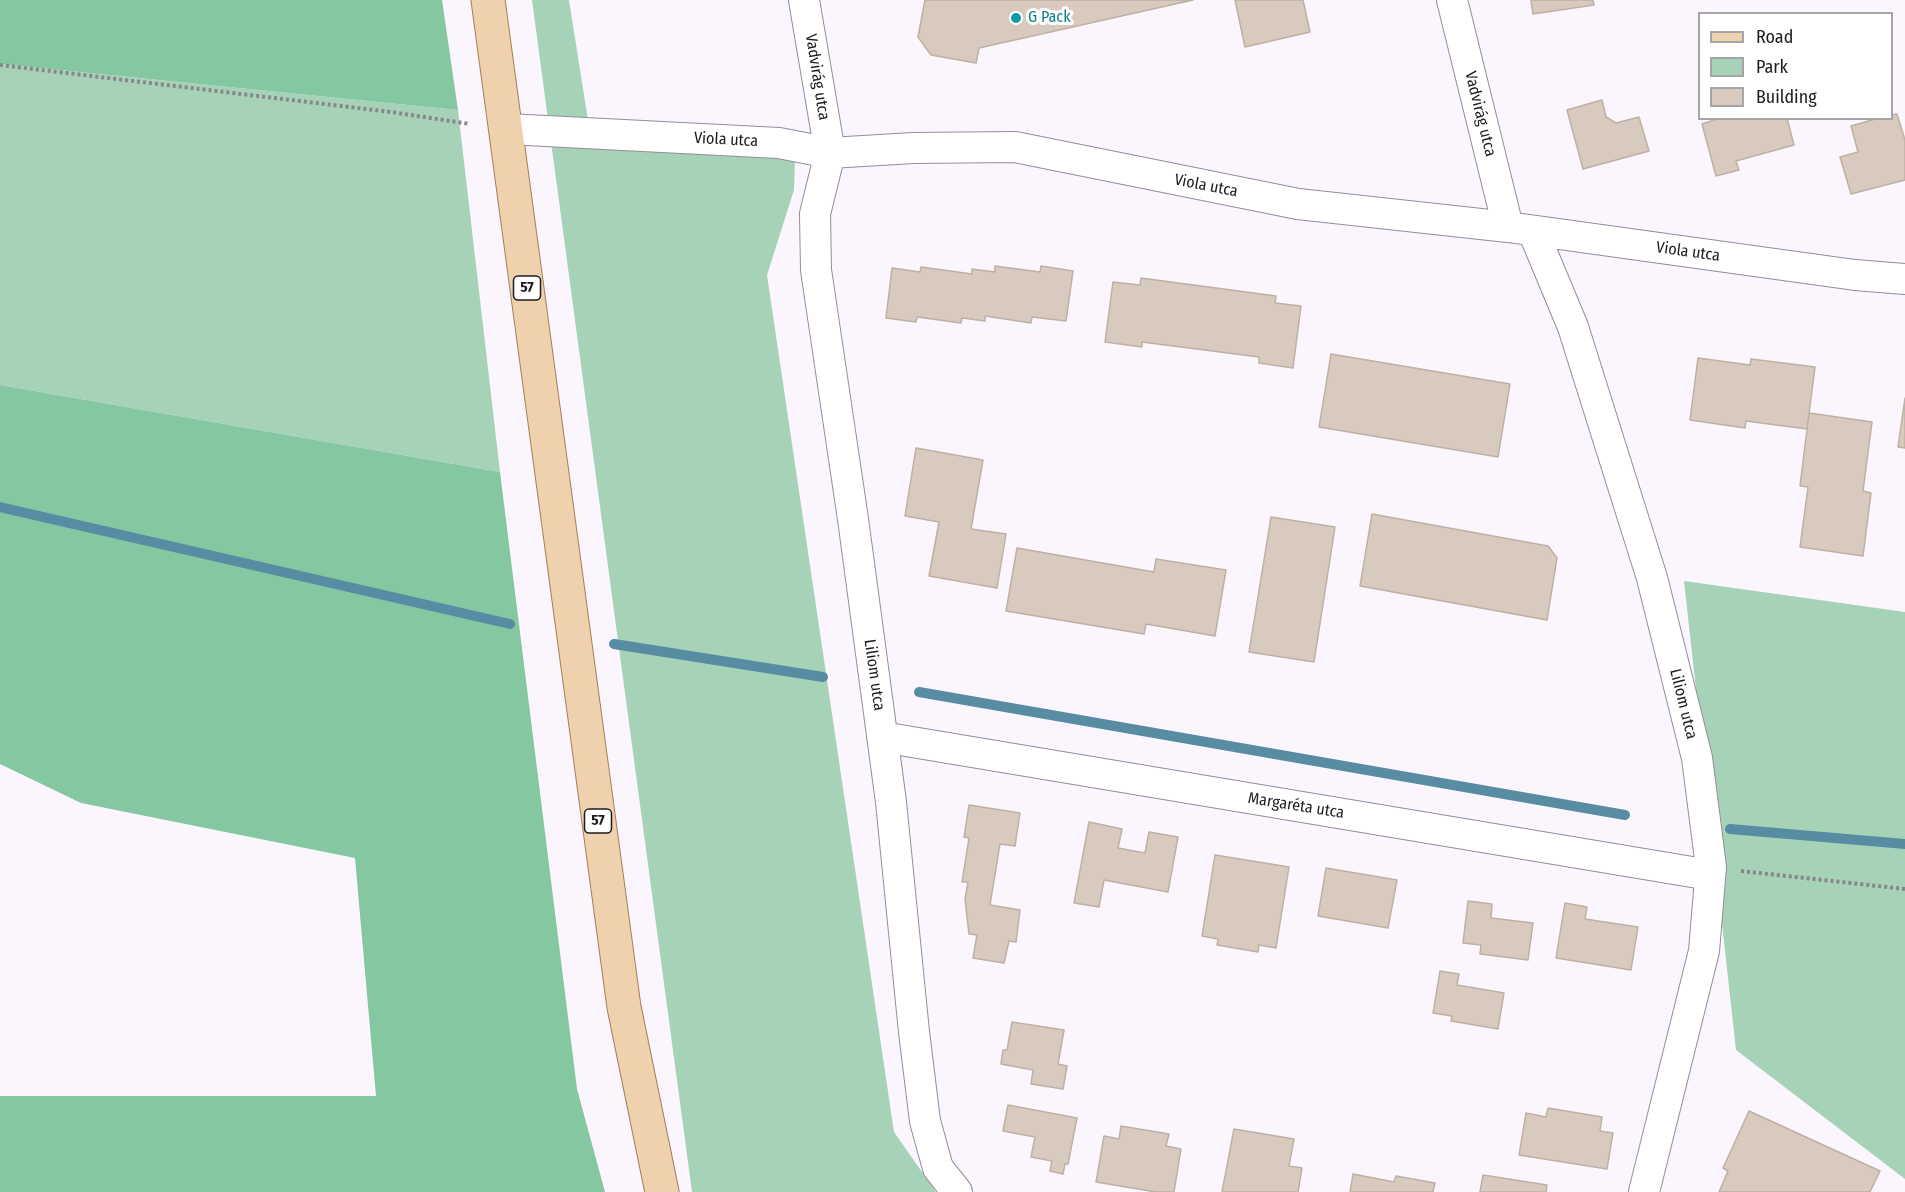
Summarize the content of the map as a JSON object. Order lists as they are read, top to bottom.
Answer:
{
  "streets": {
    "main road": ["57"],
    "street": [
      "Vadvirág utca",
      "Viola utca",
      "Liliom utca",
      "Margaréta utca"
    ]
  },
  "crossings": [
    ["Vadvirág utca", "Viola utca"],
    ["Vadvirág utca", "Liliom utca"],
    ["Viola utca", "57"],
    ["Viola utca", "Liliom utca"],
    ["Liliom utca", "Margaréta utca"]
  ],
  "places": ["G Pack"],
  "legend": ["Road", "Park", "Building"]
}
